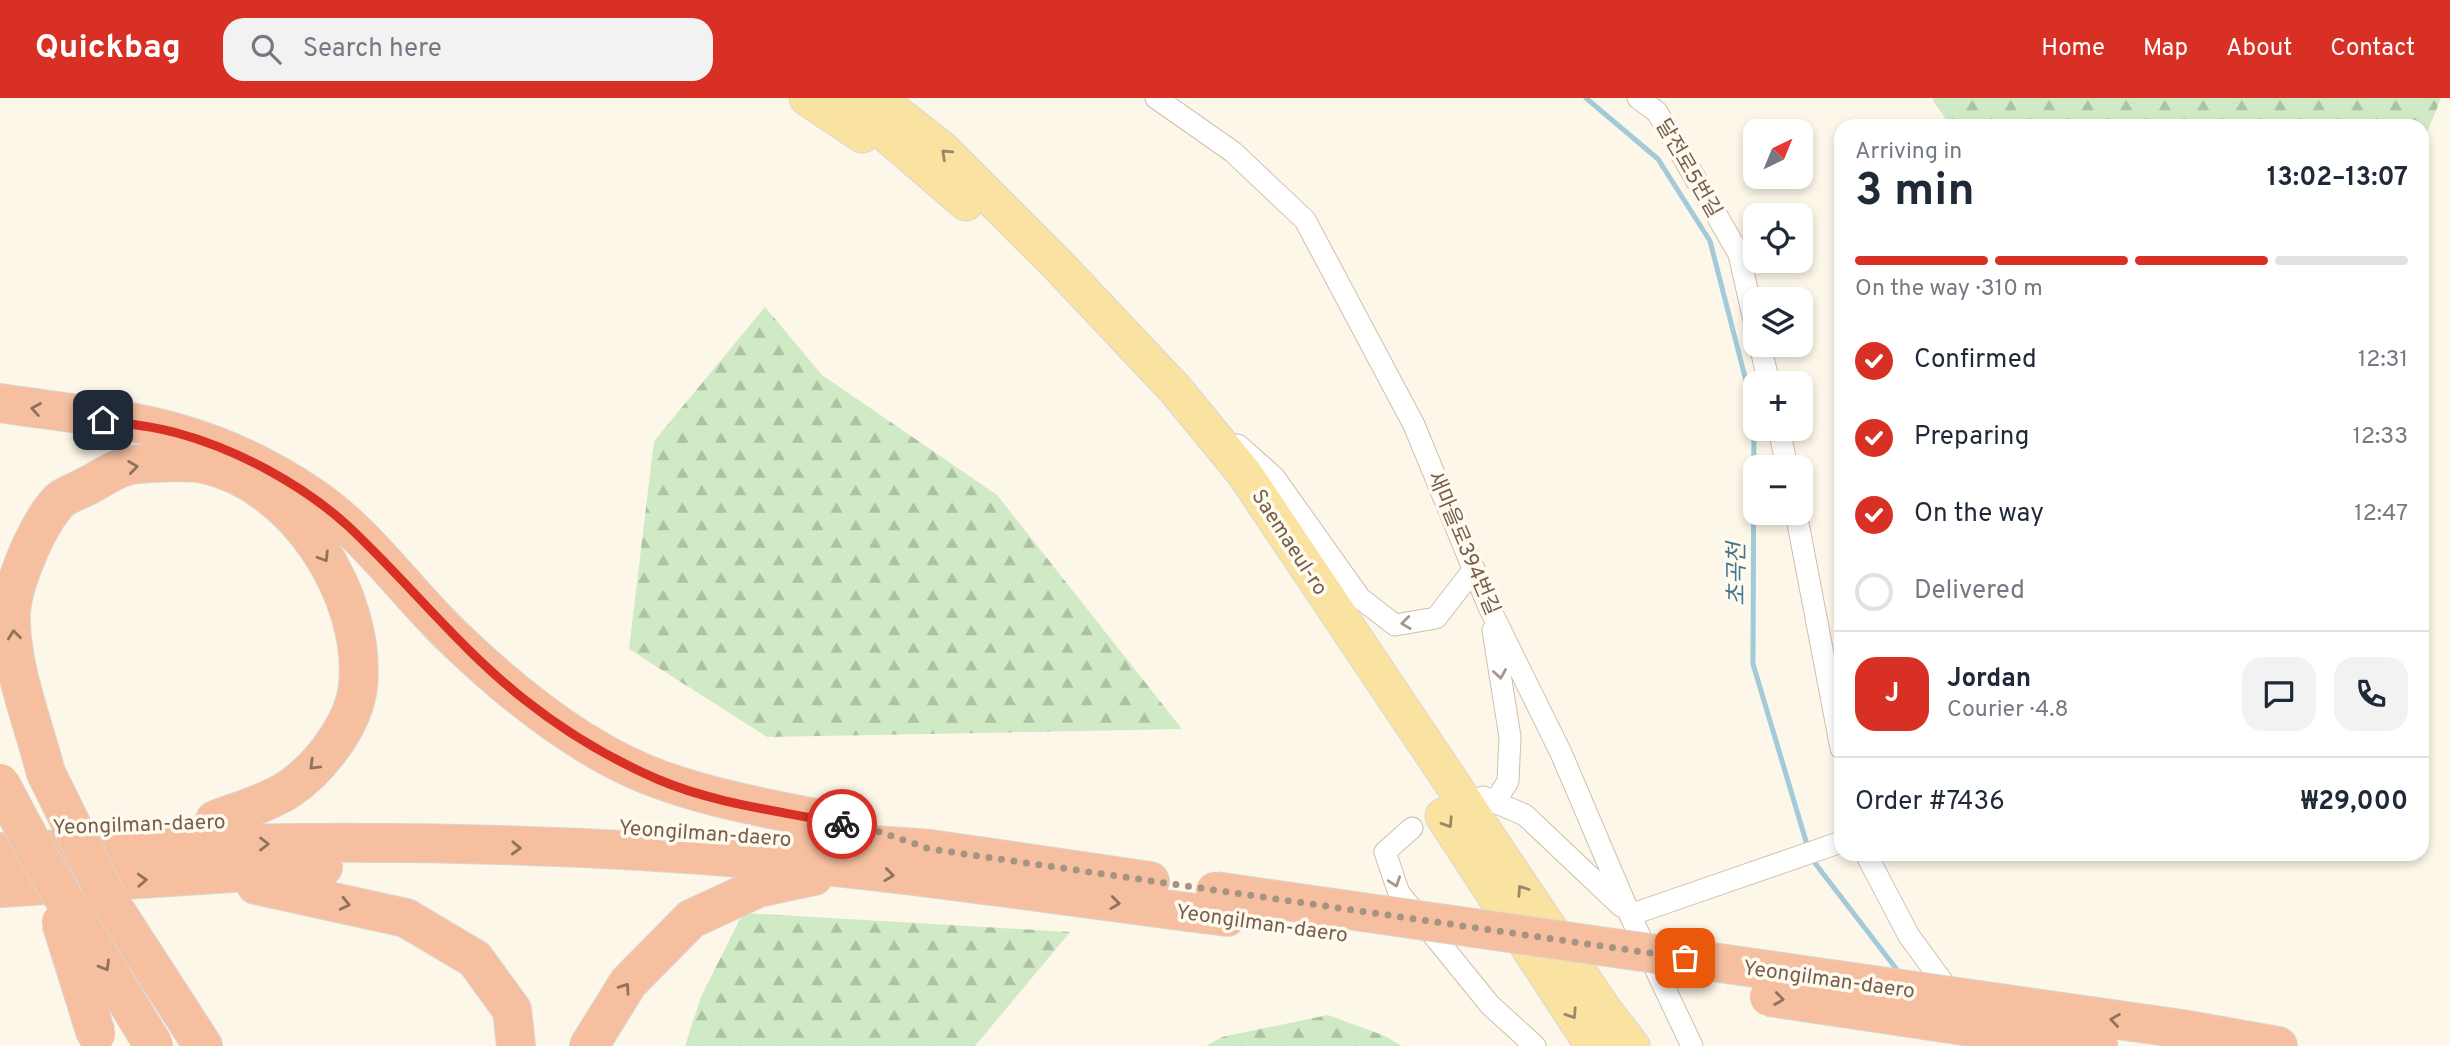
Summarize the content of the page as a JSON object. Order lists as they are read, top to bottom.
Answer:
{
  "streets": {
    "highway": ["Yeongilman-daero"],
    "main road": ["Saemaeul-ro"],
    "street": ["달전로5번길", "새마을로394번길"]
  },
  "water": ["초곡천"],
  "north": "top right",
  "page": {
    "header": "Quickbag",
    "search": "Search here",
    "nav": [
      "Home",
      "Map",
      "About",
      "Contact"
    ],
    "map_buttons": ["+", "−"],
    "heading": ["3 min", "Arriving in", "13:02–13:07"],
    "panel": [
      "Jordan",
      "Courier · 4.8",
      "Order #7436",
      "₩29,000"
    ],
    "bar": "On the way · 310 m",
    "list": [
      ["Confirmed", "12:31"],
      ["Preparing", "12:33"],
      ["On the way", "12:47"],
      "Delivered"
    ],
    "round": "J"
  }
}
